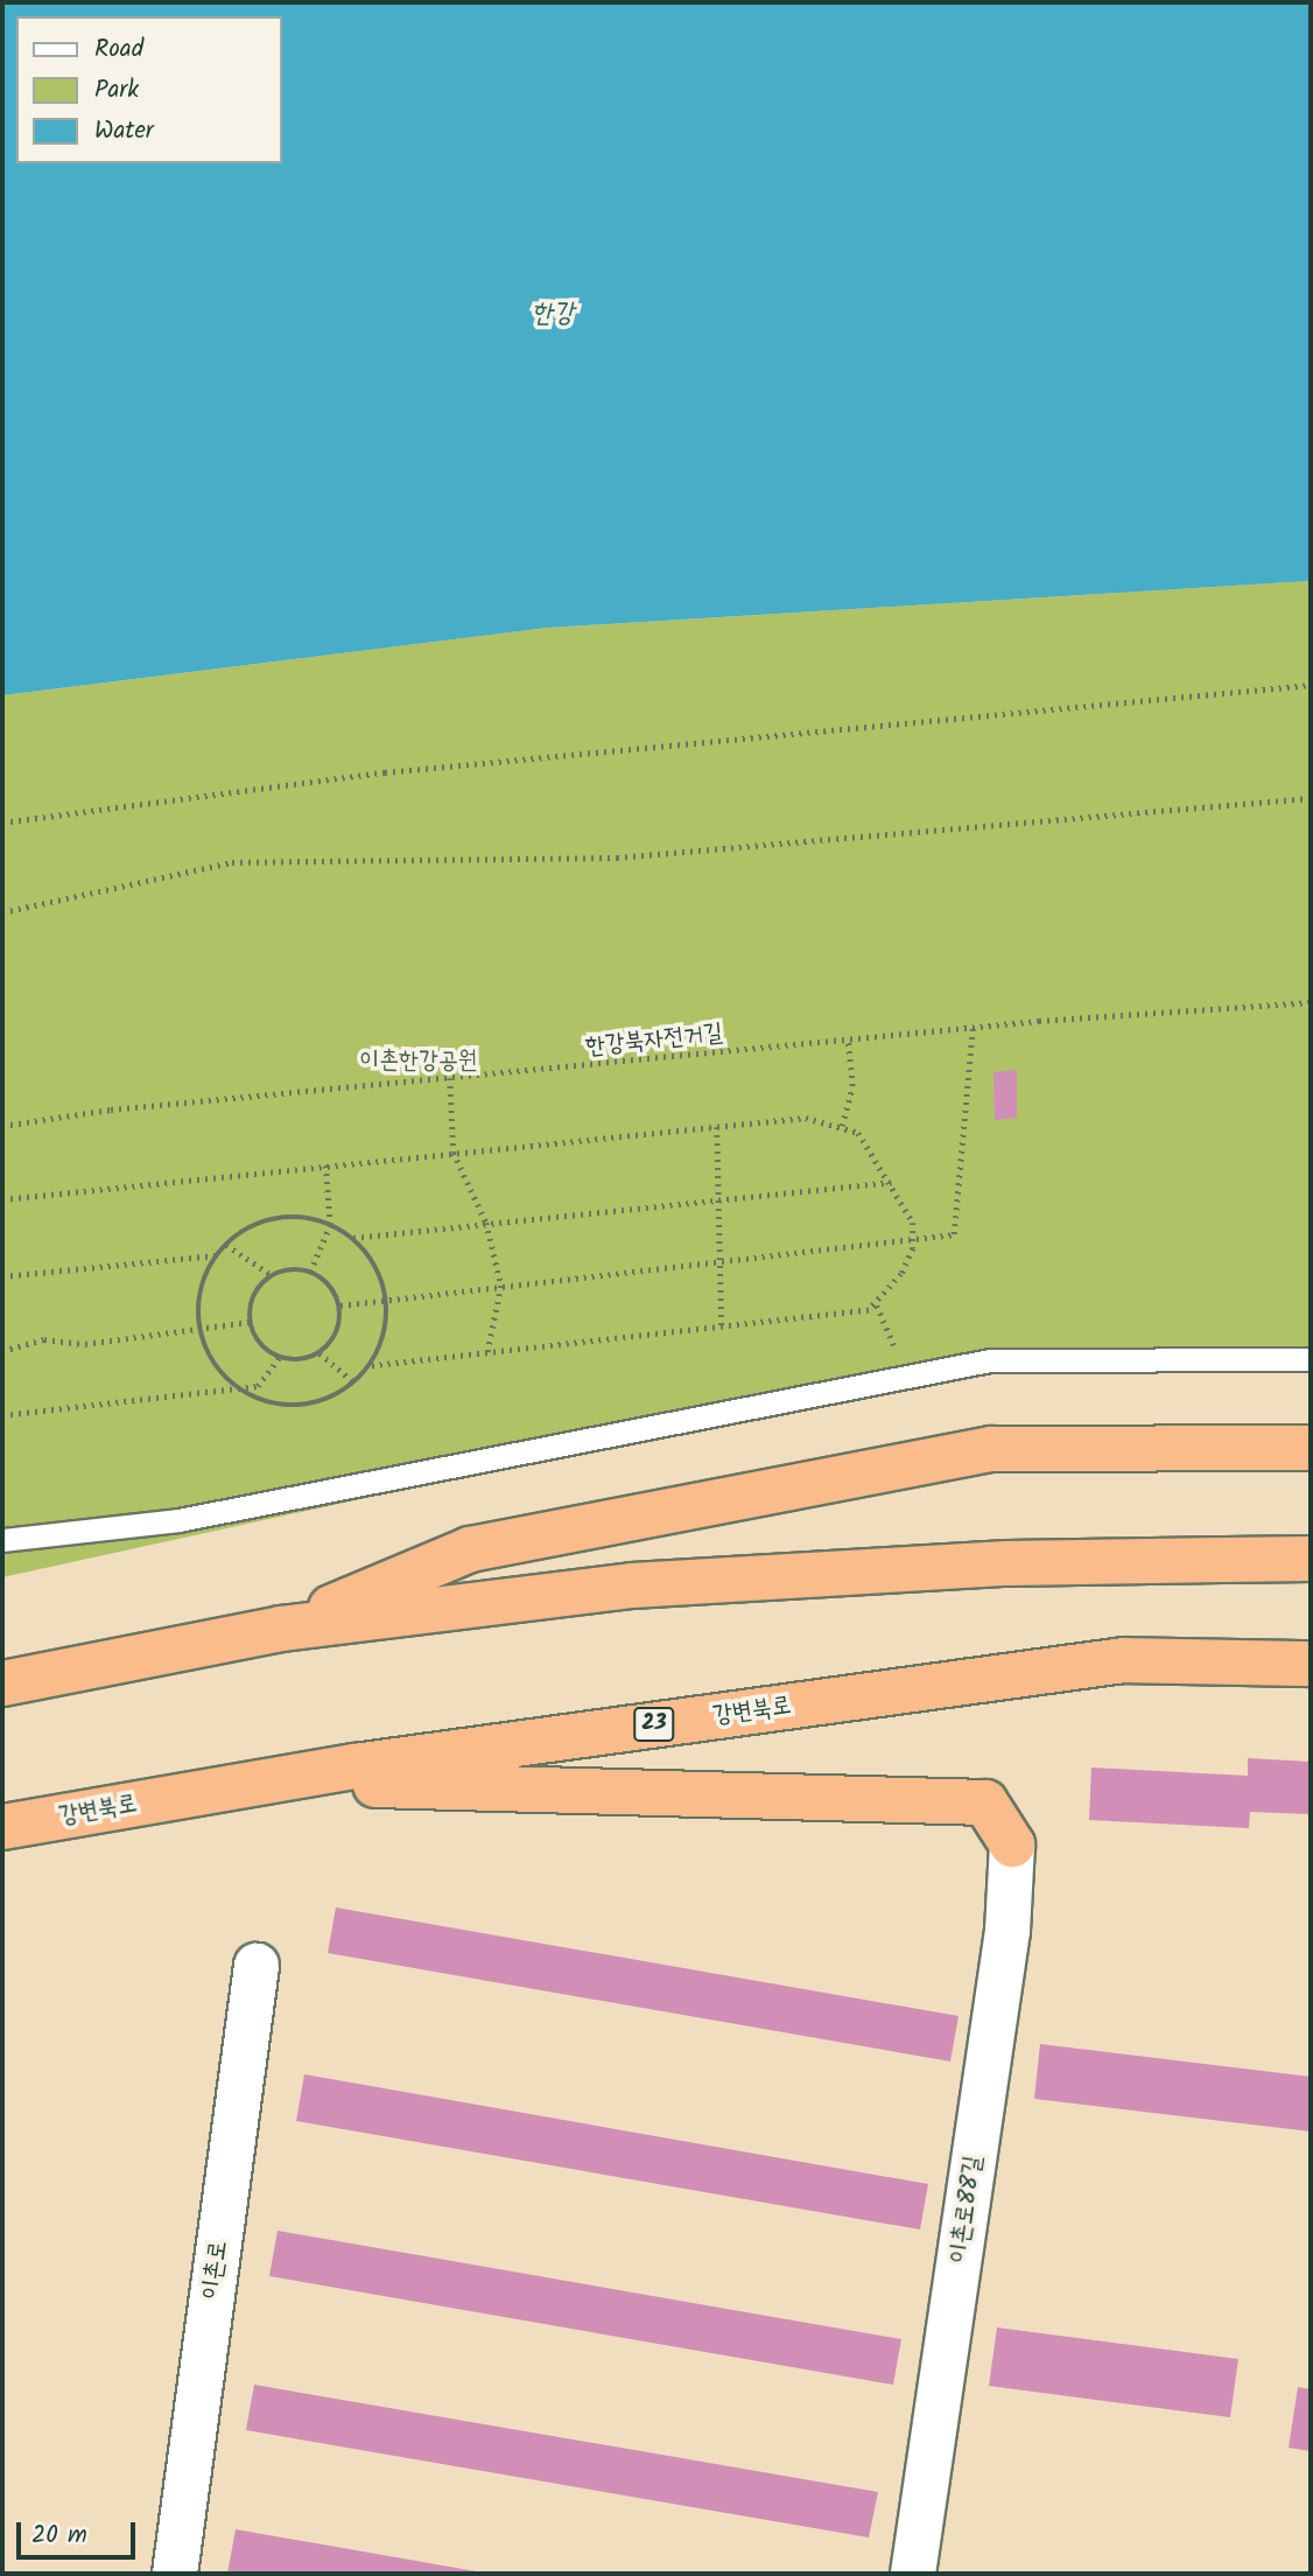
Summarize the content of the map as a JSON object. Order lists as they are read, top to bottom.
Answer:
{
  "streets": {
    "highway": ["강변북로", "23"],
    "street": ["이촌로88길", "이촌로"],
    "path": ["한강북자전거길"]
  },
  "water": ["한강"],
  "parks": ["이촌한강공원"],
  "legend": ["Road", "Park", "Water"],
  "scale_bar": "20 m"
}
